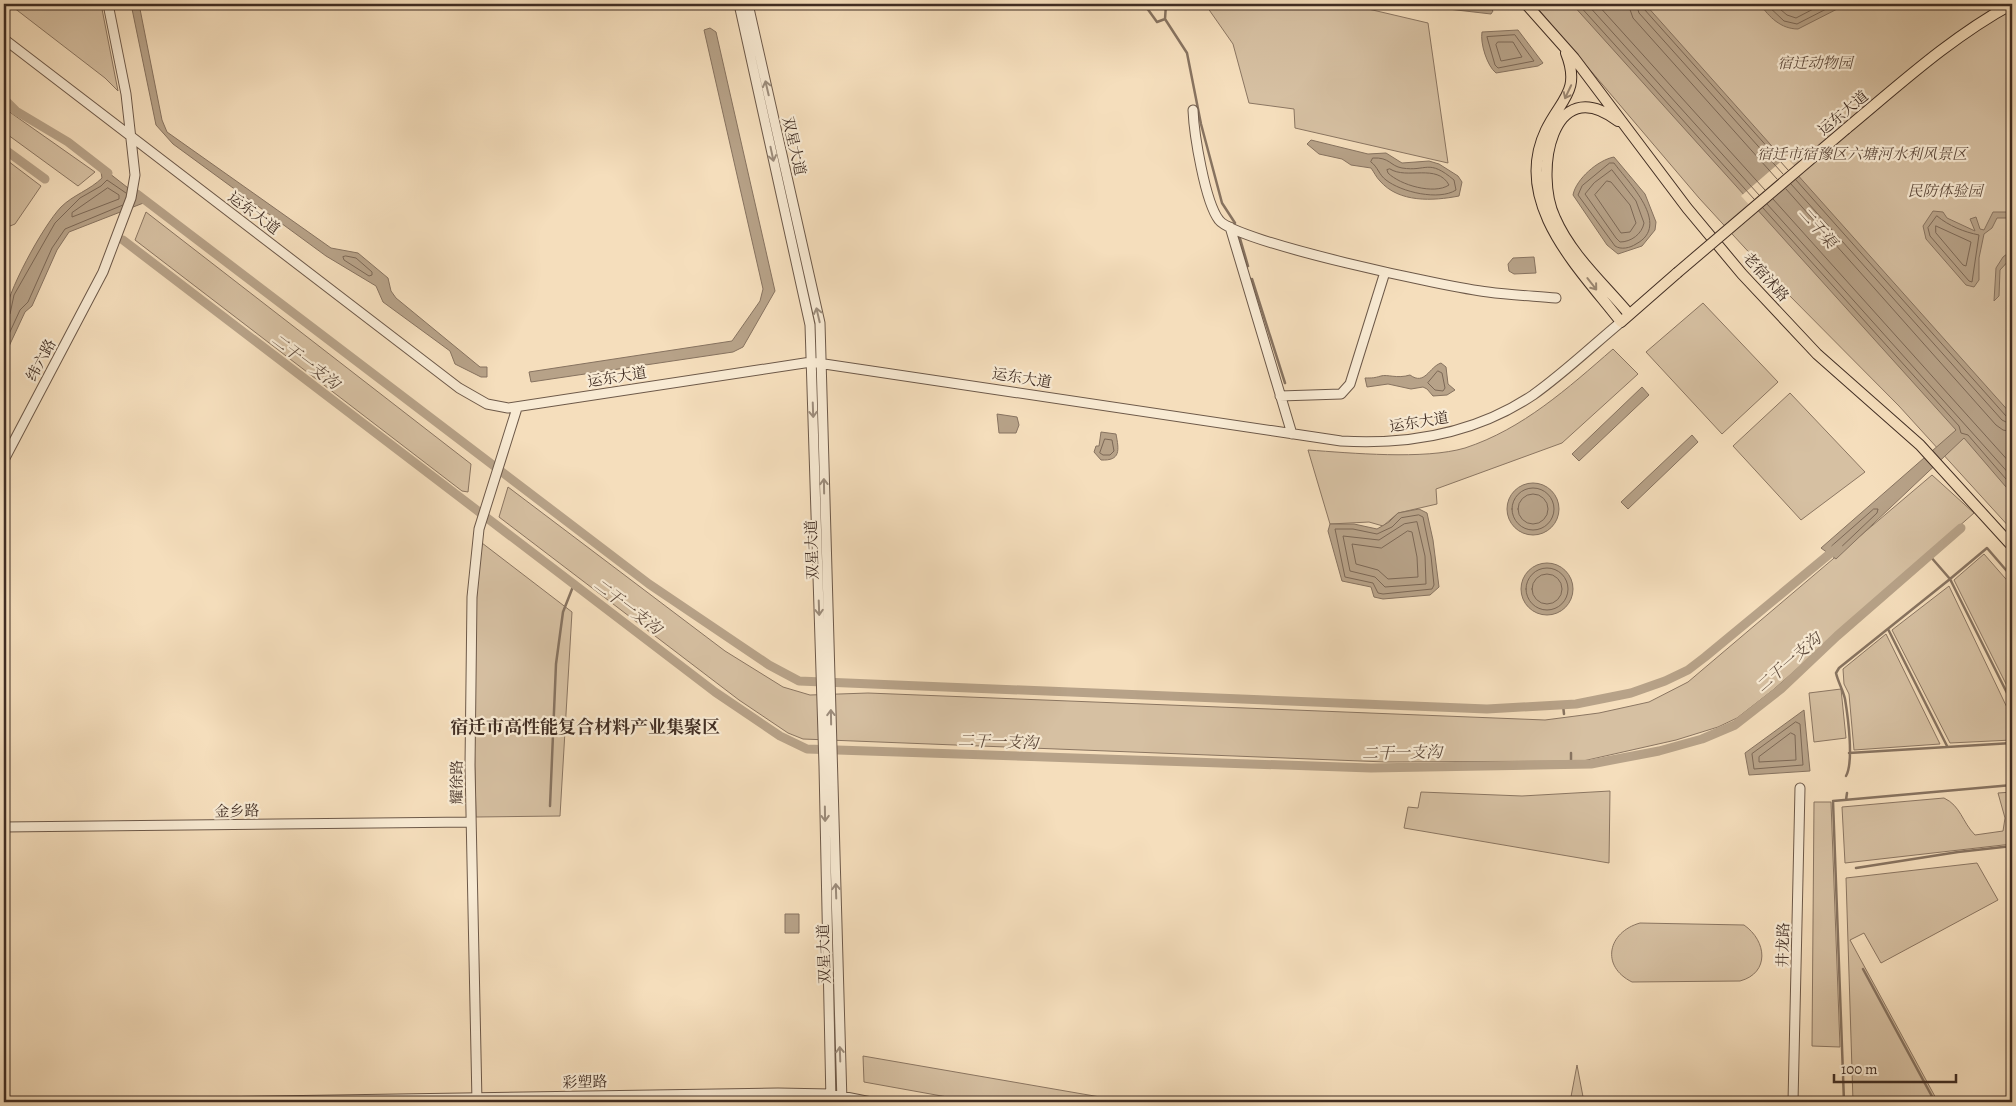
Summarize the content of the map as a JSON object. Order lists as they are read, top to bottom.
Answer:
{
  "streets": {
    "main road": ["运东大道", "老宿沭路"],
    "street": [
      "双星大道",
      "纬六路",
      "耀徐路",
      "金乡路",
      "井龙路",
      "彩塑路"
    ]
  },
  "crossings": [
    ["运东大道", "双星大道"],
    ["运东大道", "纬六路"],
    ["运东大道", "耀徐路"],
    ["双星大道", "彩塑路"],
    ["耀徐路", "金乡路"],
    ["耀徐路", "彩塑路"]
  ],
  "districts": ["宿迁市高性能复合材料产业集聚区"],
  "water": ["二干渠", "二干一支沟"],
  "parks": ["宿迁动物园", "宿迁市宿豫区六塘河水利风景区", "民防体验园"],
  "scale_bar": "100 m"
}
